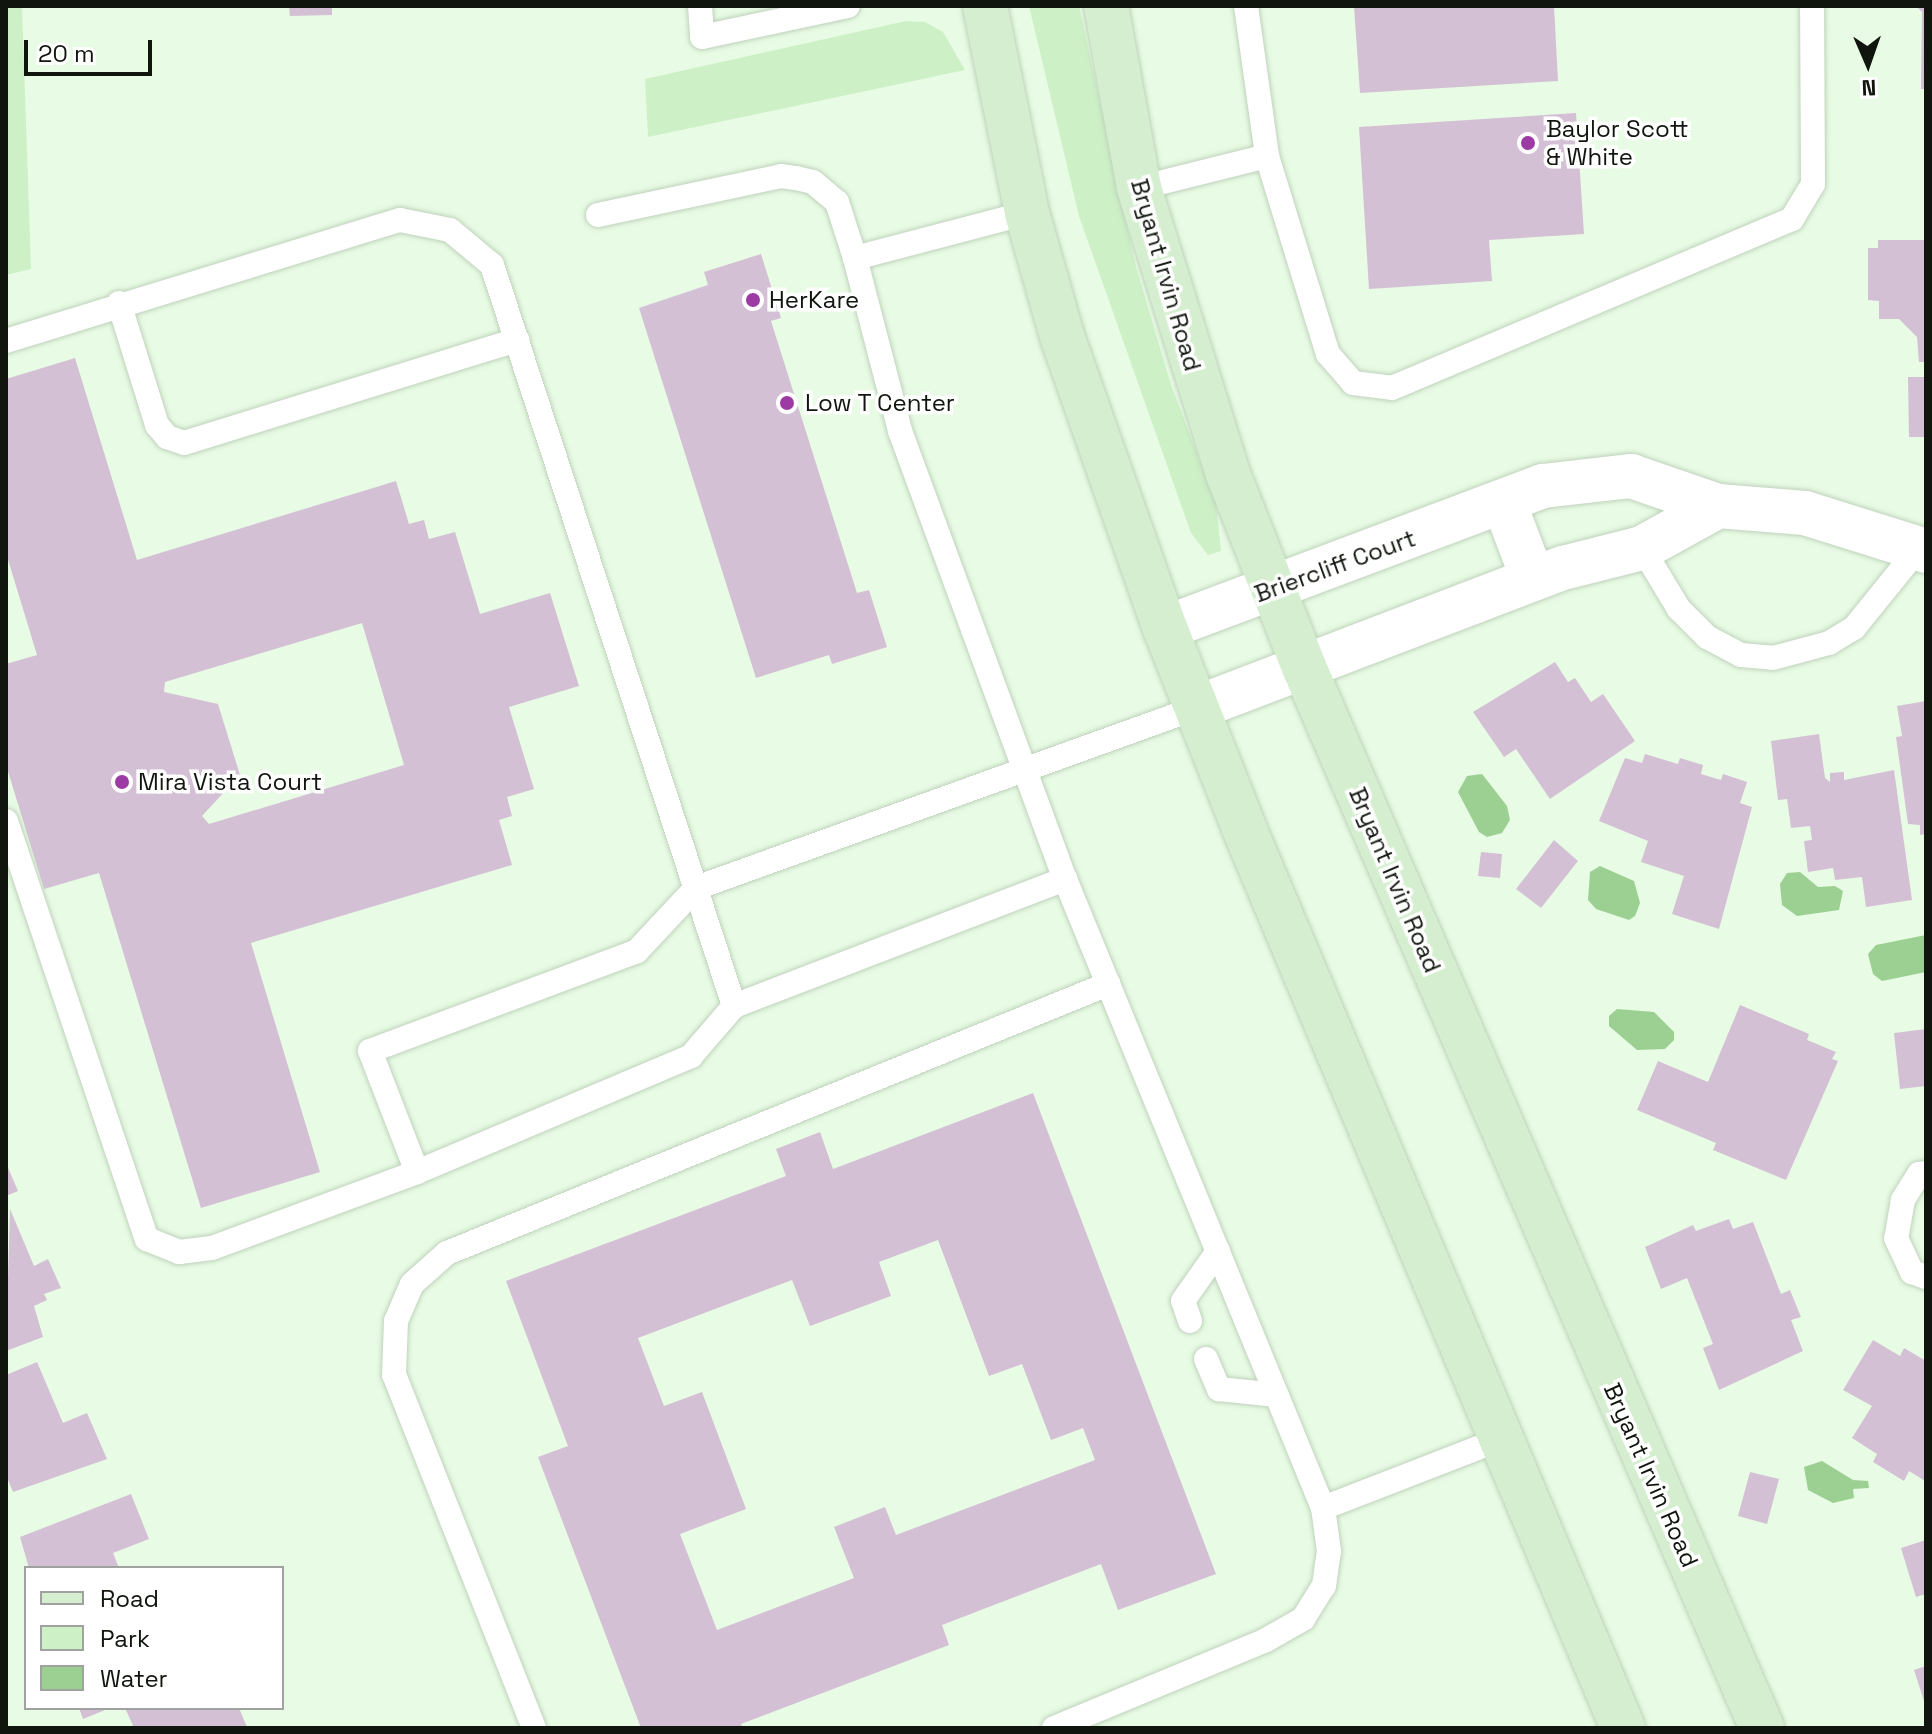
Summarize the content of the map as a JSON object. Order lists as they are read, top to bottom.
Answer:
{
  "streets": {
    "main road": ["Bryant Irvin Road"],
    "street": ["Briercliff Court"]
  },
  "crossings": [
    ["Bryant Irvin Road", "Briercliff Court"]
  ],
  "places": [
    "Baylor Scott & White",
    "HerKare",
    "Low T Center",
    "Mira Vista Court"
  ],
  "legend": ["Road", "Park", "Water"],
  "scale_bar": "20 m",
  "north": "bottom"
}
